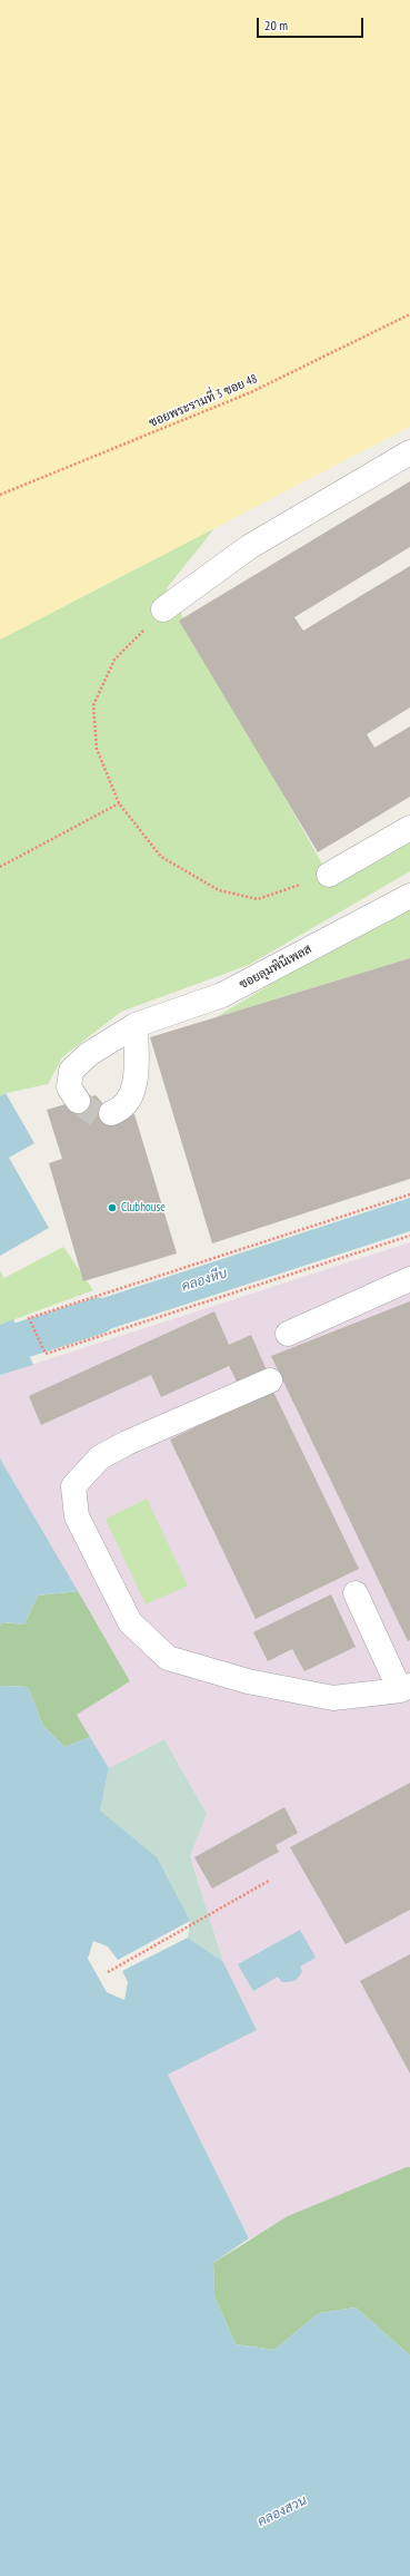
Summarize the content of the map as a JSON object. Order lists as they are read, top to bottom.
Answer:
{
  "streets": {
    "lane": ["ซอยลุมพินีเพลส"],
    "path": ["ซอยพระรามที่ 3 ซอย 48"]
  },
  "water": ["คลองหีบ", "คลองสวน"],
  "places": ["Clubhouse"],
  "scale_bar": "20 m"
}
